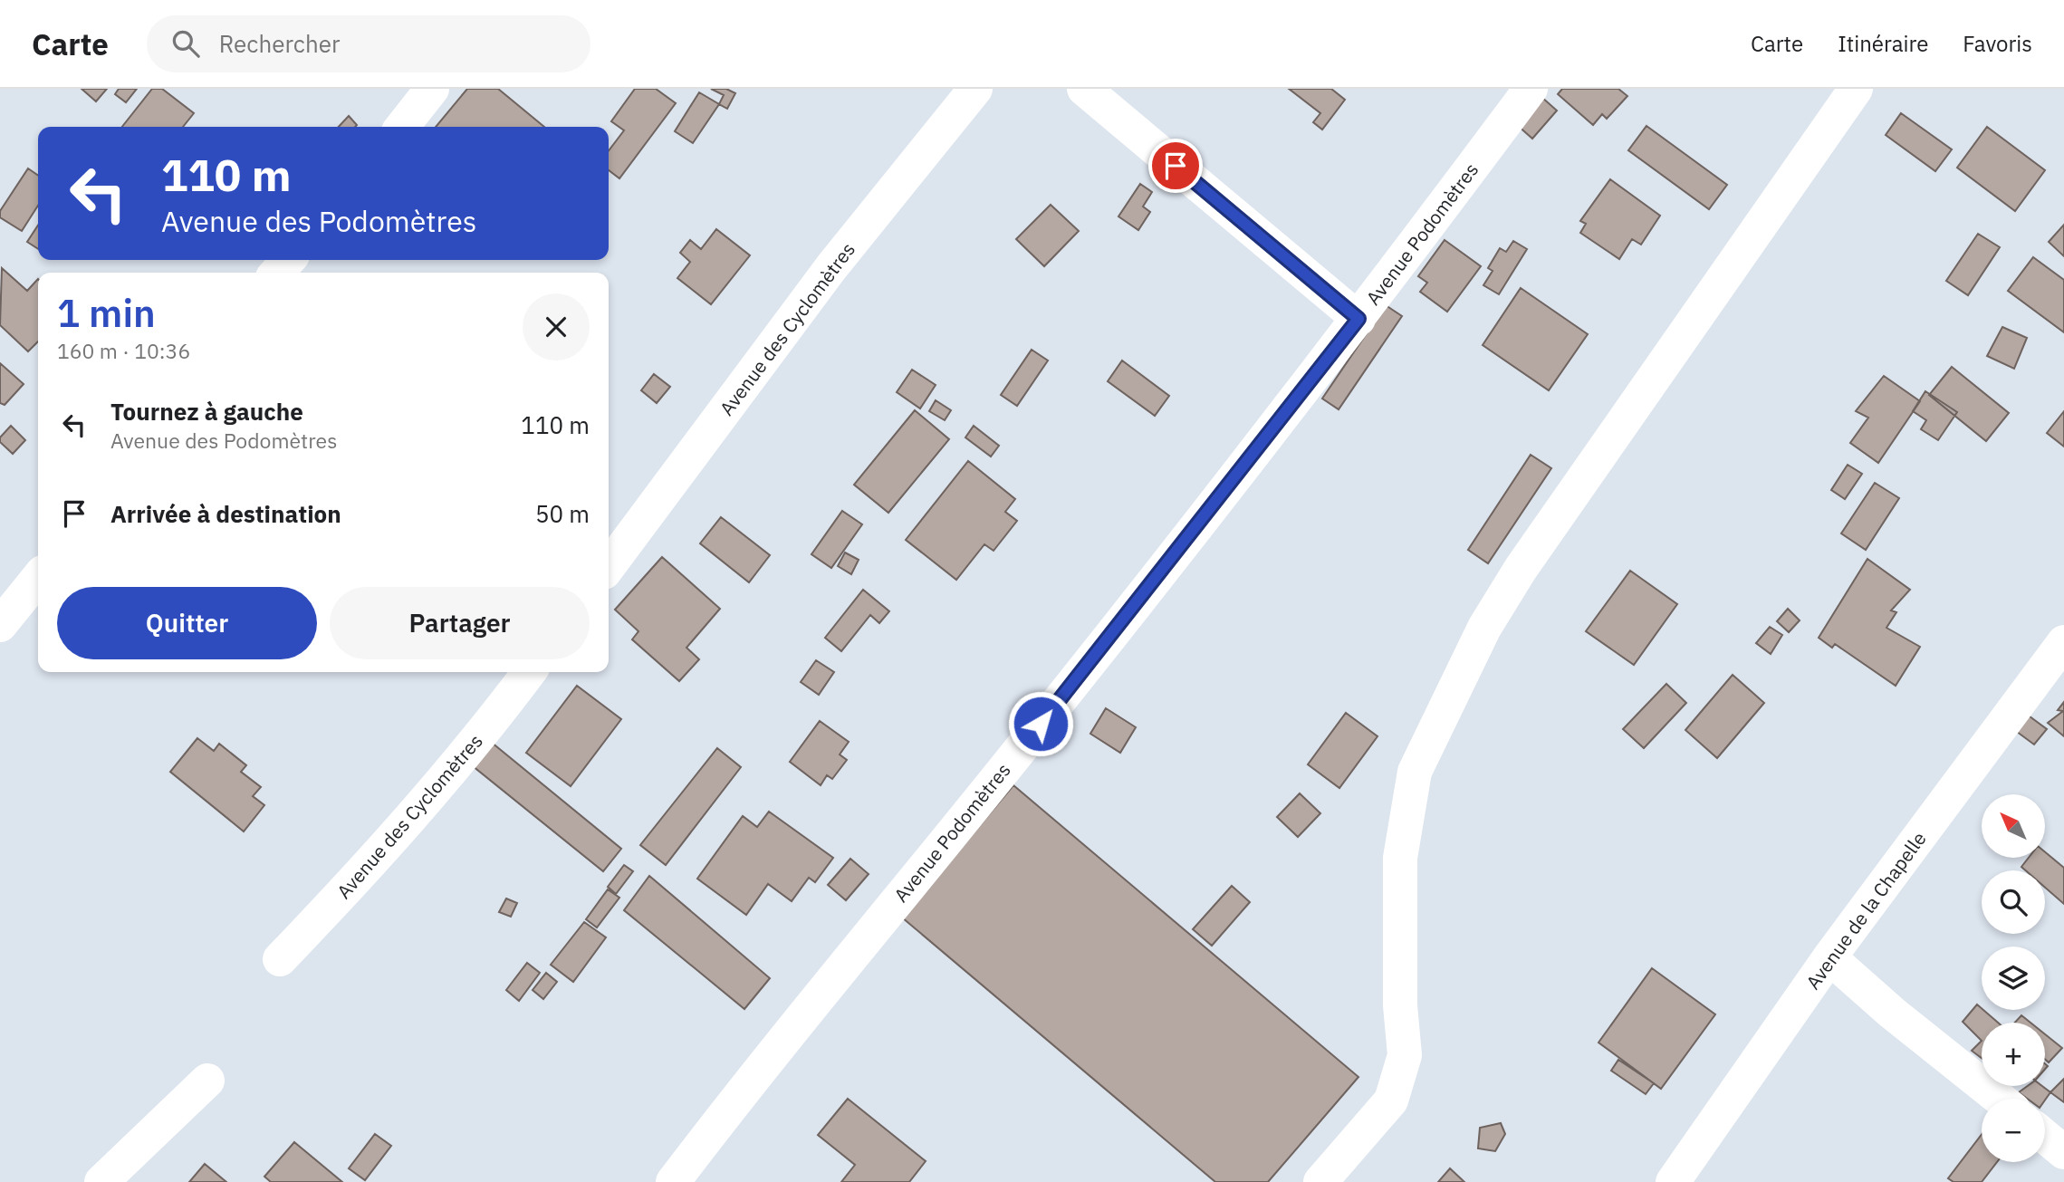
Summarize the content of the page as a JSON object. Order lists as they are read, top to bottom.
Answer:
{
  "streets": {
    "street": ["Avenue Podomètres", "Avenue des Cyclomètres", "Avenue de la Chapelle"]
  },
  "north": "top left",
  "page": {
    "header": "Carte",
    "search": "Rechercher",
    "nav": ["Carte", "Itinéraire", "Favoris"],
    "turn": ["110 m", "Avenue des Podomètres"],
    "heading": ["1 min", "160 m · 10:36"],
    "list": [
      {
        "name": "Tournez à gauche",
        "note": "Avenue des Podomètres",
        "value": "110 m"
      },
      {
        "name": "Arrivée à destination",
        "value": "50 m"
      }
    ],
    "buttons": ["Quitter", "Partager"],
    "map_buttons": ["+", "−"]
  }
}
